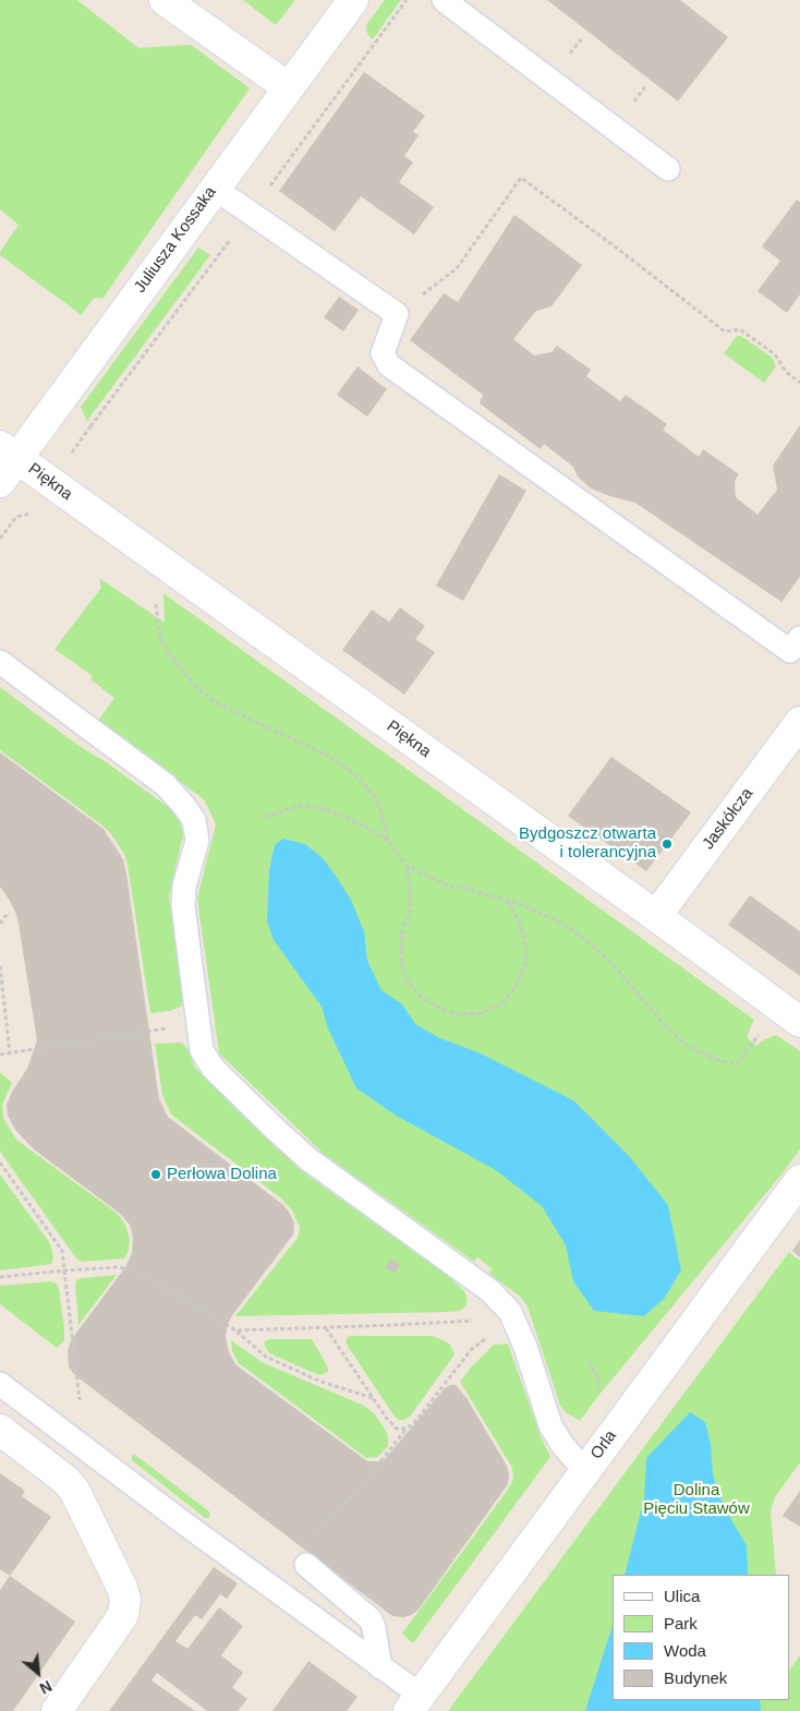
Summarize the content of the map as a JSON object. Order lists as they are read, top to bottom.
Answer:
{
  "streets": {
    "street": [
      "Juliusza Kossaka",
      "Piękna",
      "Jaskółcza",
      "Orla"
    ]
  },
  "crossings": [
    ["Juliusza Kossaka", "Piękna"],
    ["Piękna", "Jaskółcza"]
  ],
  "parks": ["Dolina Pięciu Stawów"],
  "places": ["Bydgoszcz otwarta i tolerancyjna", "Perłowa Dolina"],
  "legend": [
    "Ulica",
    "Park",
    "Woda",
    "Budynek"
  ],
  "north": "bottom right"
}
